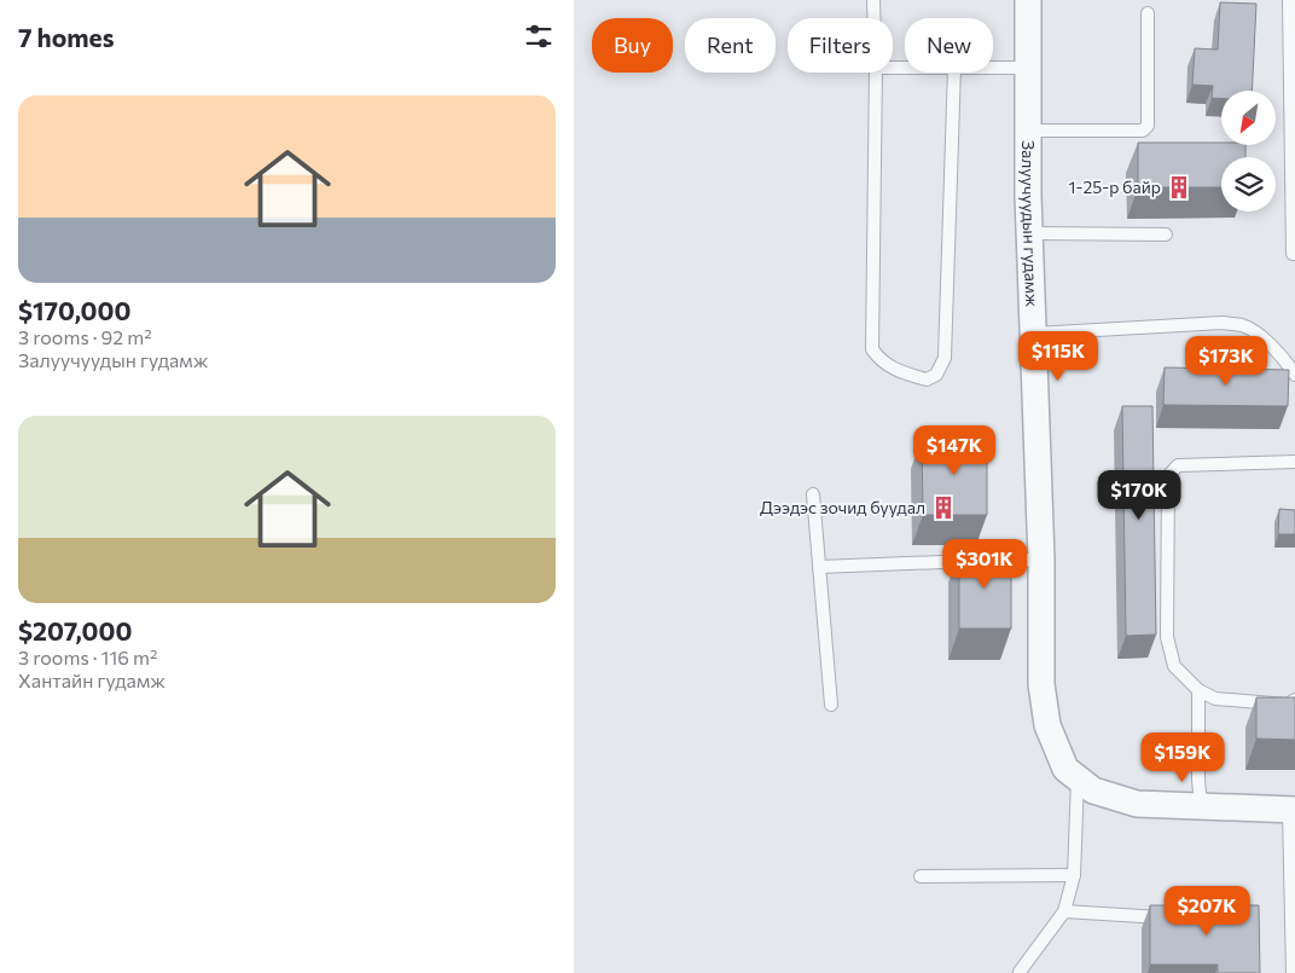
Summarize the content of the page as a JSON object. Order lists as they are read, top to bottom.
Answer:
{
  "streets": {
    "street": ["Залуучуудын гудамж"]
  },
  "places": {
    "building": ["1-25-р байр", "Дээдэс зочид буудал"]
  },
  "north": "bottom left",
  "page": {
    "heading": "7 homes",
    "chip": [
      "Buy",
      "Rent",
      "Filters",
      "New"
    ],
    "list": [
      {
        "name": "$170,000",
        "note": "3 rooms · 92 m² · Залуучуудын гудамж"
      },
      {
        "name": "$207,000",
        "note": "3 rooms · 116 m² · Хантайн гудамж"
      }
    ],
    "price": [
      "$115K",
      "$173K",
      "$147K",
      "$170K",
      "$301K",
      "$159K",
      "$207K"
    ]
  }
}
